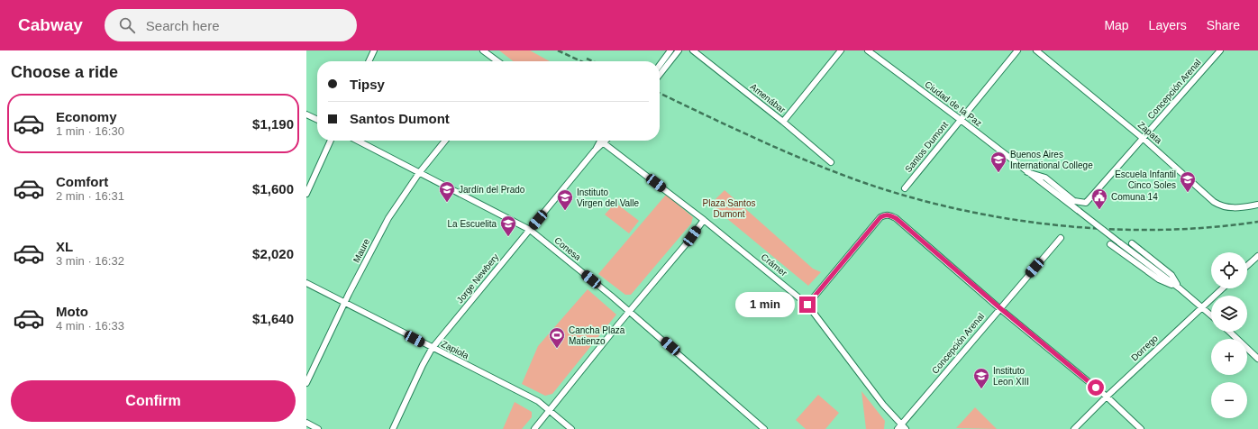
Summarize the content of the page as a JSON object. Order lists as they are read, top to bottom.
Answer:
{
  "streets": {
    "street": [
      "Concepción Arenal",
      "Amenábar",
      "Ciudad de la Paz",
      "Zapata",
      "Santos Dumont",
      "Conesa",
      "Maure",
      "Crámer",
      "Jorge Newbery",
      "Dorrego",
      "Zapiola"
    ]
  },
  "crossings": [
    ["Concepción Arenal", "Ciudad de la Paz"],
    ["Concepción Arenal", "Zapata"],
    ["Concepción Arenal", "Crámer"],
    ["Ciudad de la Paz", "Santos Dumont"],
    ["Ciudad de la Paz", "Dorrego"],
    ["Conesa", "Maure"],
    ["Conesa", "Jorge Newbery"],
    ["Maure", "Zapiola"],
    ["Jorge Newbery", "Zapiola"]
  ],
  "parks": ["Plaza Santos Dumont"],
  "places": {
    "school or university": [
      "Buenos Aires International College",
      "Escuela Infantil Cinco Soles",
      "Jardín del Prado",
      "Instituto Virgen del Valle",
      "La Escuelita",
      "Instituto Leon XIII"
    ],
    "public building": ["Comuna 14"],
    "sports": ["Cancha Plaza Matienzo"]
  },
  "page": {
    "header": "Cabway",
    "search": "Search here",
    "nav": ["Map", "Layers", "Share"],
    "heading": "Choose a ride",
    "banner": ["Tipsy", "Santos Dumont"],
    "list": [
      {
        "name": "Economy",
        "note": "1 min · 16:30",
        "value": "$1,190"
      },
      {
        "name": "Comfort",
        "note": "2 min · 16:31",
        "value": "$1,600"
      },
      {
        "name": "XL",
        "note": "3 min · 16:32",
        "value": "$2,020"
      },
      {
        "name": "Moto",
        "note": "4 min · 16:33",
        "value": "$1,640"
      }
    ],
    "map_buttons": ["+", "−"],
    "bubble": "1 min",
    "buttons": "Confirm"
  }
}
